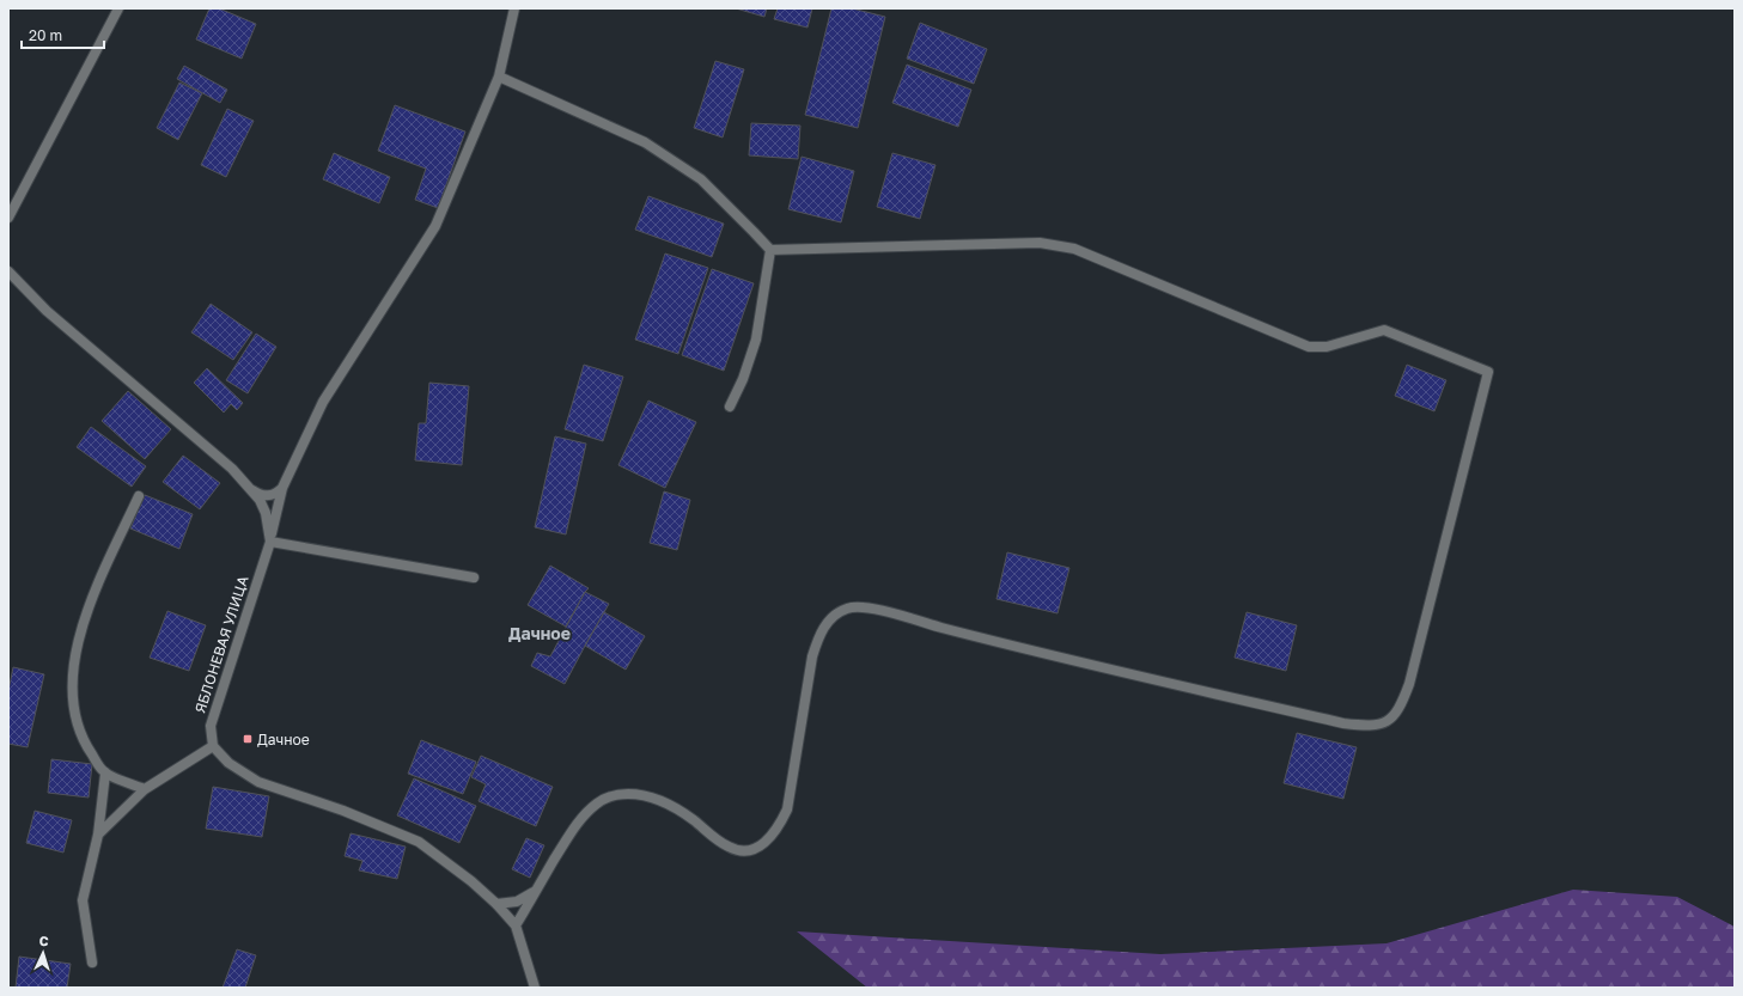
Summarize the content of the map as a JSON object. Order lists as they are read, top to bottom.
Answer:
{
  "streets": {
    "street": ["ЯБЛОНЕВАЯ УЛИЦА"]
  },
  "districts": ["Дачное"],
  "places": {
    "transit": ["Дачное"]
  },
  "scale_bar": "20 m",
  "north": "top"
}
